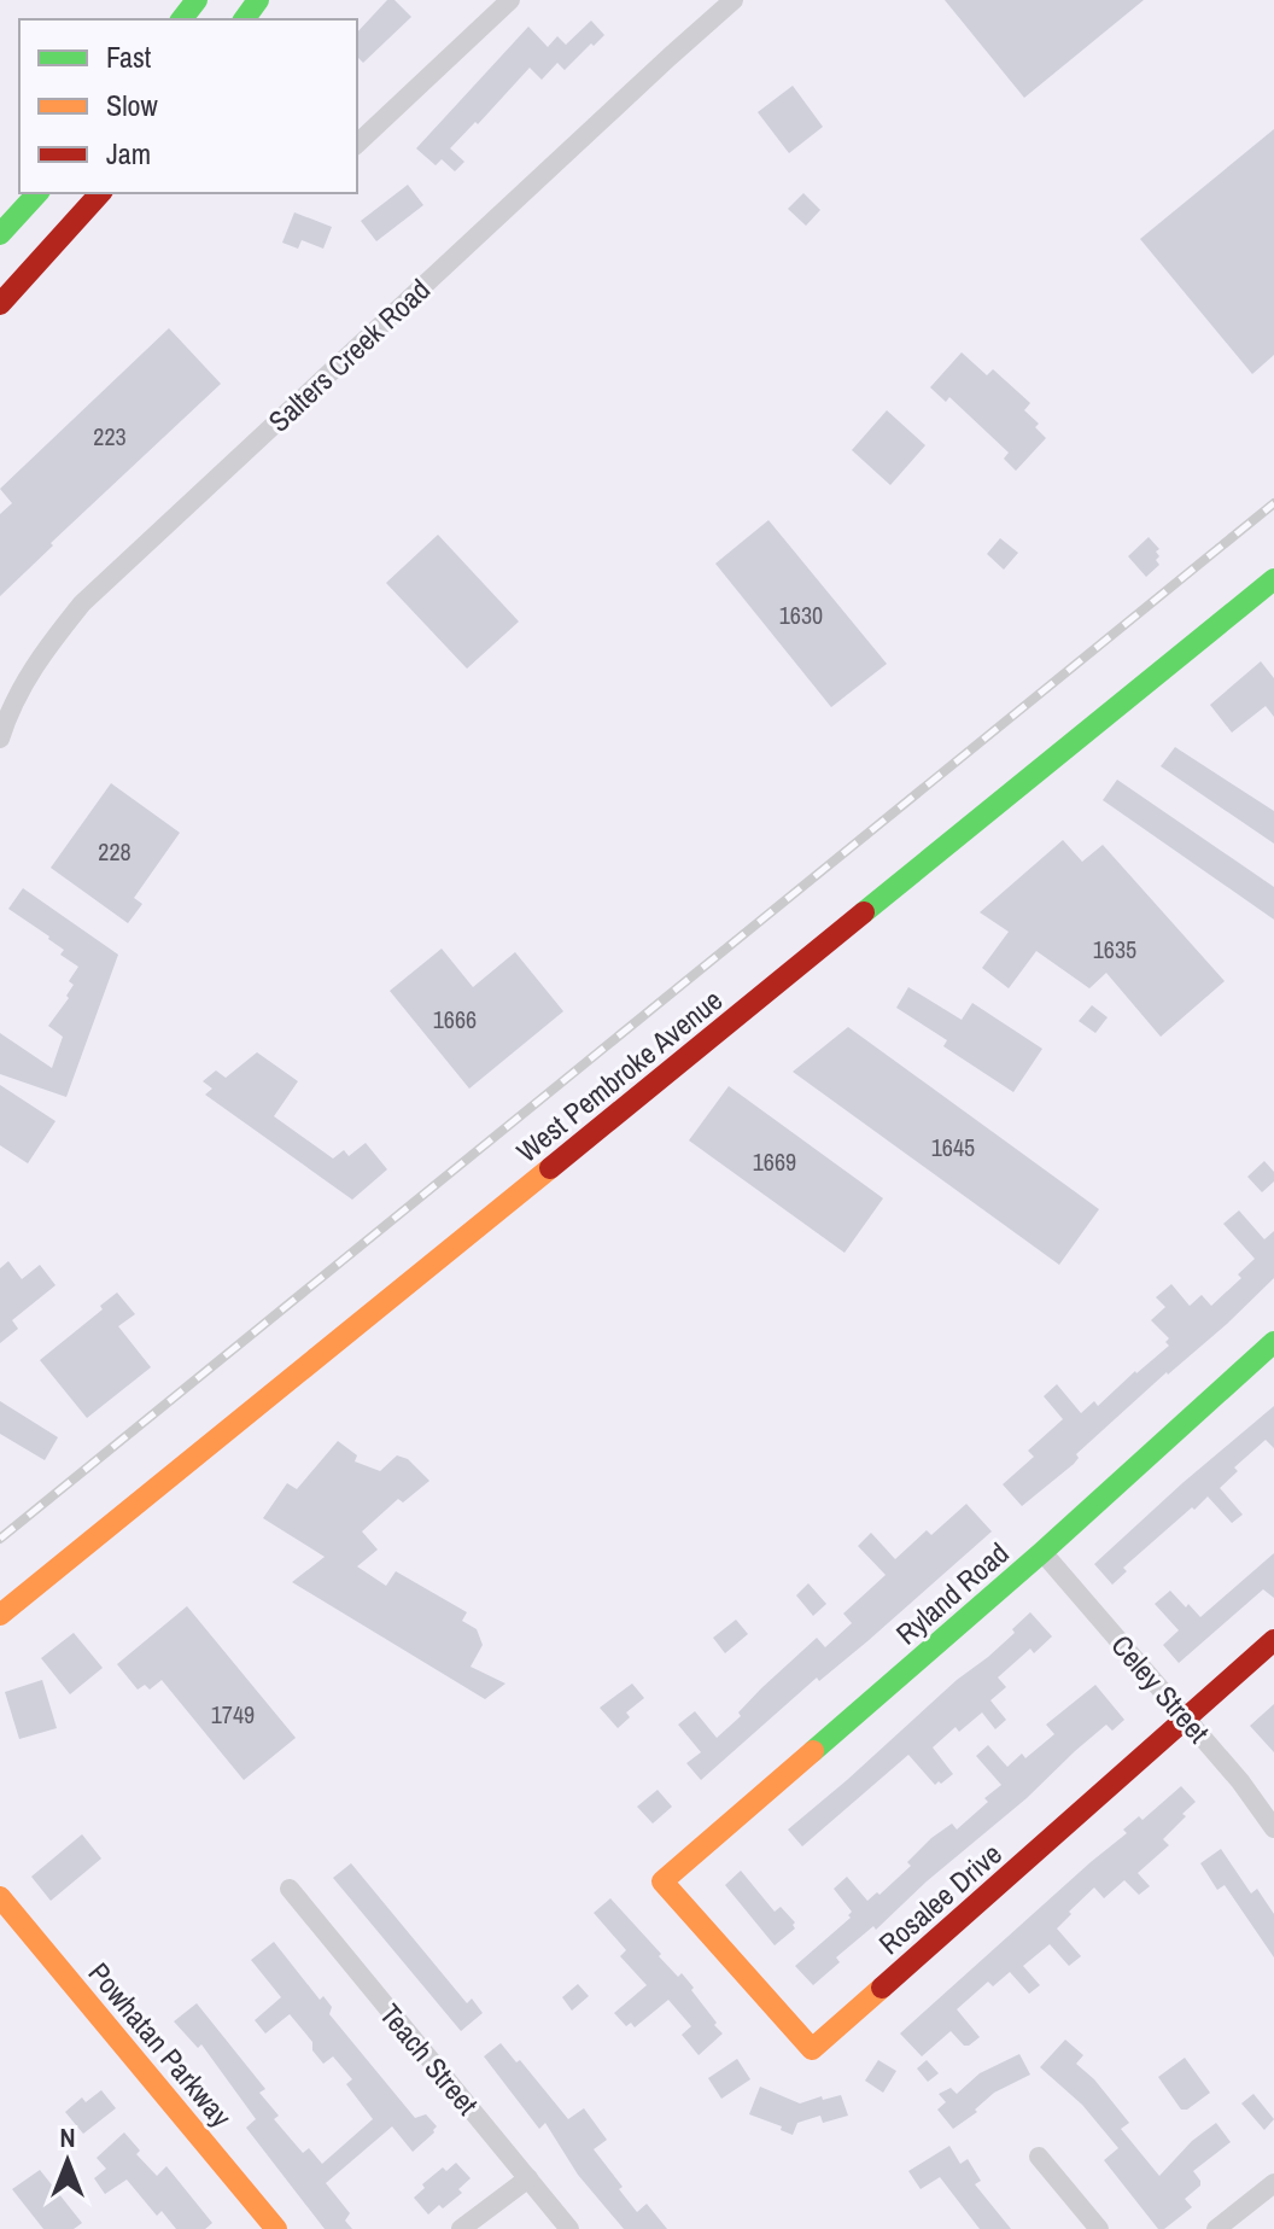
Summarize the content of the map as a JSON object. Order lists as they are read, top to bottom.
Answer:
{
  "streets": {
    "main road": [
      "West Pembroke Avenue",
      "Ryland Road",
      "Rosalee Drive",
      "Powhatan Parkway"
    ],
    "street": ["Salters Creek Road", "Celey Street", "Teach Street"]
  },
  "crossings": [
    ["Ryland Road", "Celey Street"],
    ["Ryland Road", "Rosalee Drive"],
    ["Celey Street", "Rosalee Drive"]
  ],
  "house_numbers": [
    "223",
    "1630",
    "228",
    "1635",
    "1666",
    "1645",
    "1669",
    "1749"
  ],
  "legend": ["Fast", "Slow", "Jam"],
  "north": "top"
}
